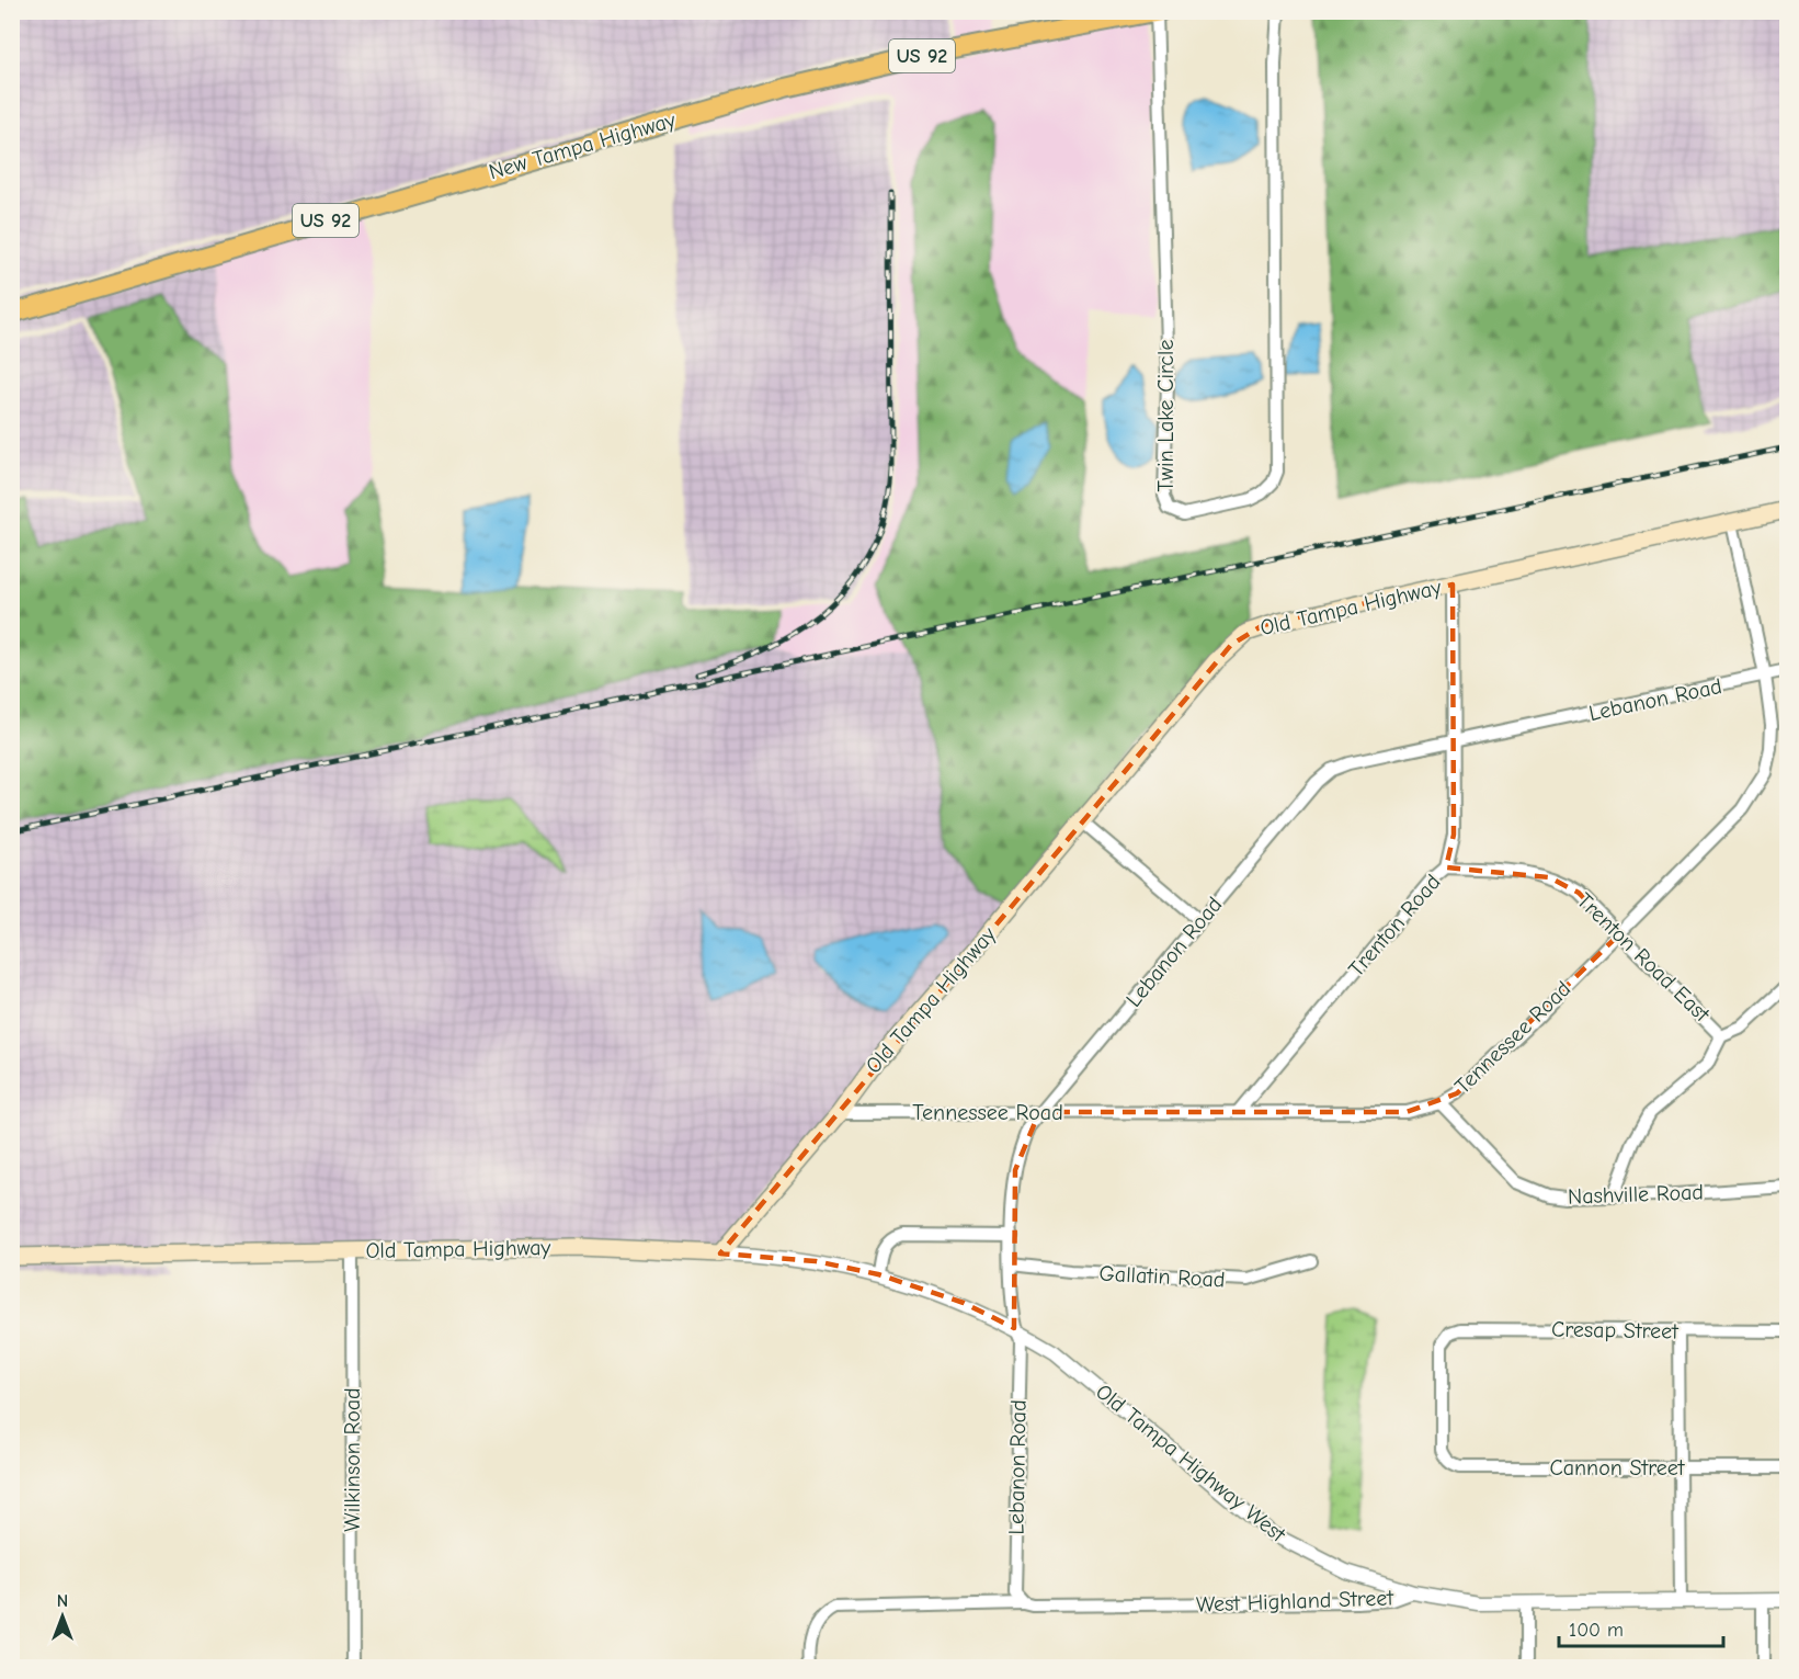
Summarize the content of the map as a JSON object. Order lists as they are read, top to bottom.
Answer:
{
  "streets": {
    "main road": ["US 92", "New Tampa Highway", "Old Tampa Highway"],
    "street": [
      "Twin Lake Circle",
      "Lebanon Road",
      "Trenton Road",
      "Trenton Road East",
      "Tennessee Road",
      "Nashville Road",
      "Gallatin Road",
      "Cresap Street",
      "Wilkinson Road",
      "Old Tampa Highway West",
      "Cannon Street",
      "West Highland Street"
    ]
  },
  "crossings": [
    ["New Tampa Highway", "Twin Lake Circle"],
    ["Old Tampa Highway", "Trenton Road"],
    ["Old Tampa Highway", "Tennessee Road"],
    ["Old Tampa Highway", "Wilkinson Road"],
    ["Old Tampa Highway", "Old Tampa Highway West"],
    ["Lebanon Road", "Trenton Road"],
    ["Lebanon Road", "Tennessee Road"],
    ["Lebanon Road", "Gallatin Road"],
    ["Lebanon Road", "Old Tampa Highway West"],
    ["Lebanon Road", "West Highland Street"],
    ["Trenton Road", "Trenton Road East"],
    ["Trenton Road", "Tennessee Road"],
    ["Trenton Road East", "Tennessee Road"],
    ["Tennessee Road", "Nashville Road"],
    ["Cresap Street", "Cannon Street"],
    ["Old Tampa Highway West", "West Highland Street"]
  ],
  "scale_bar": "100 m",
  "north": "top"
}
